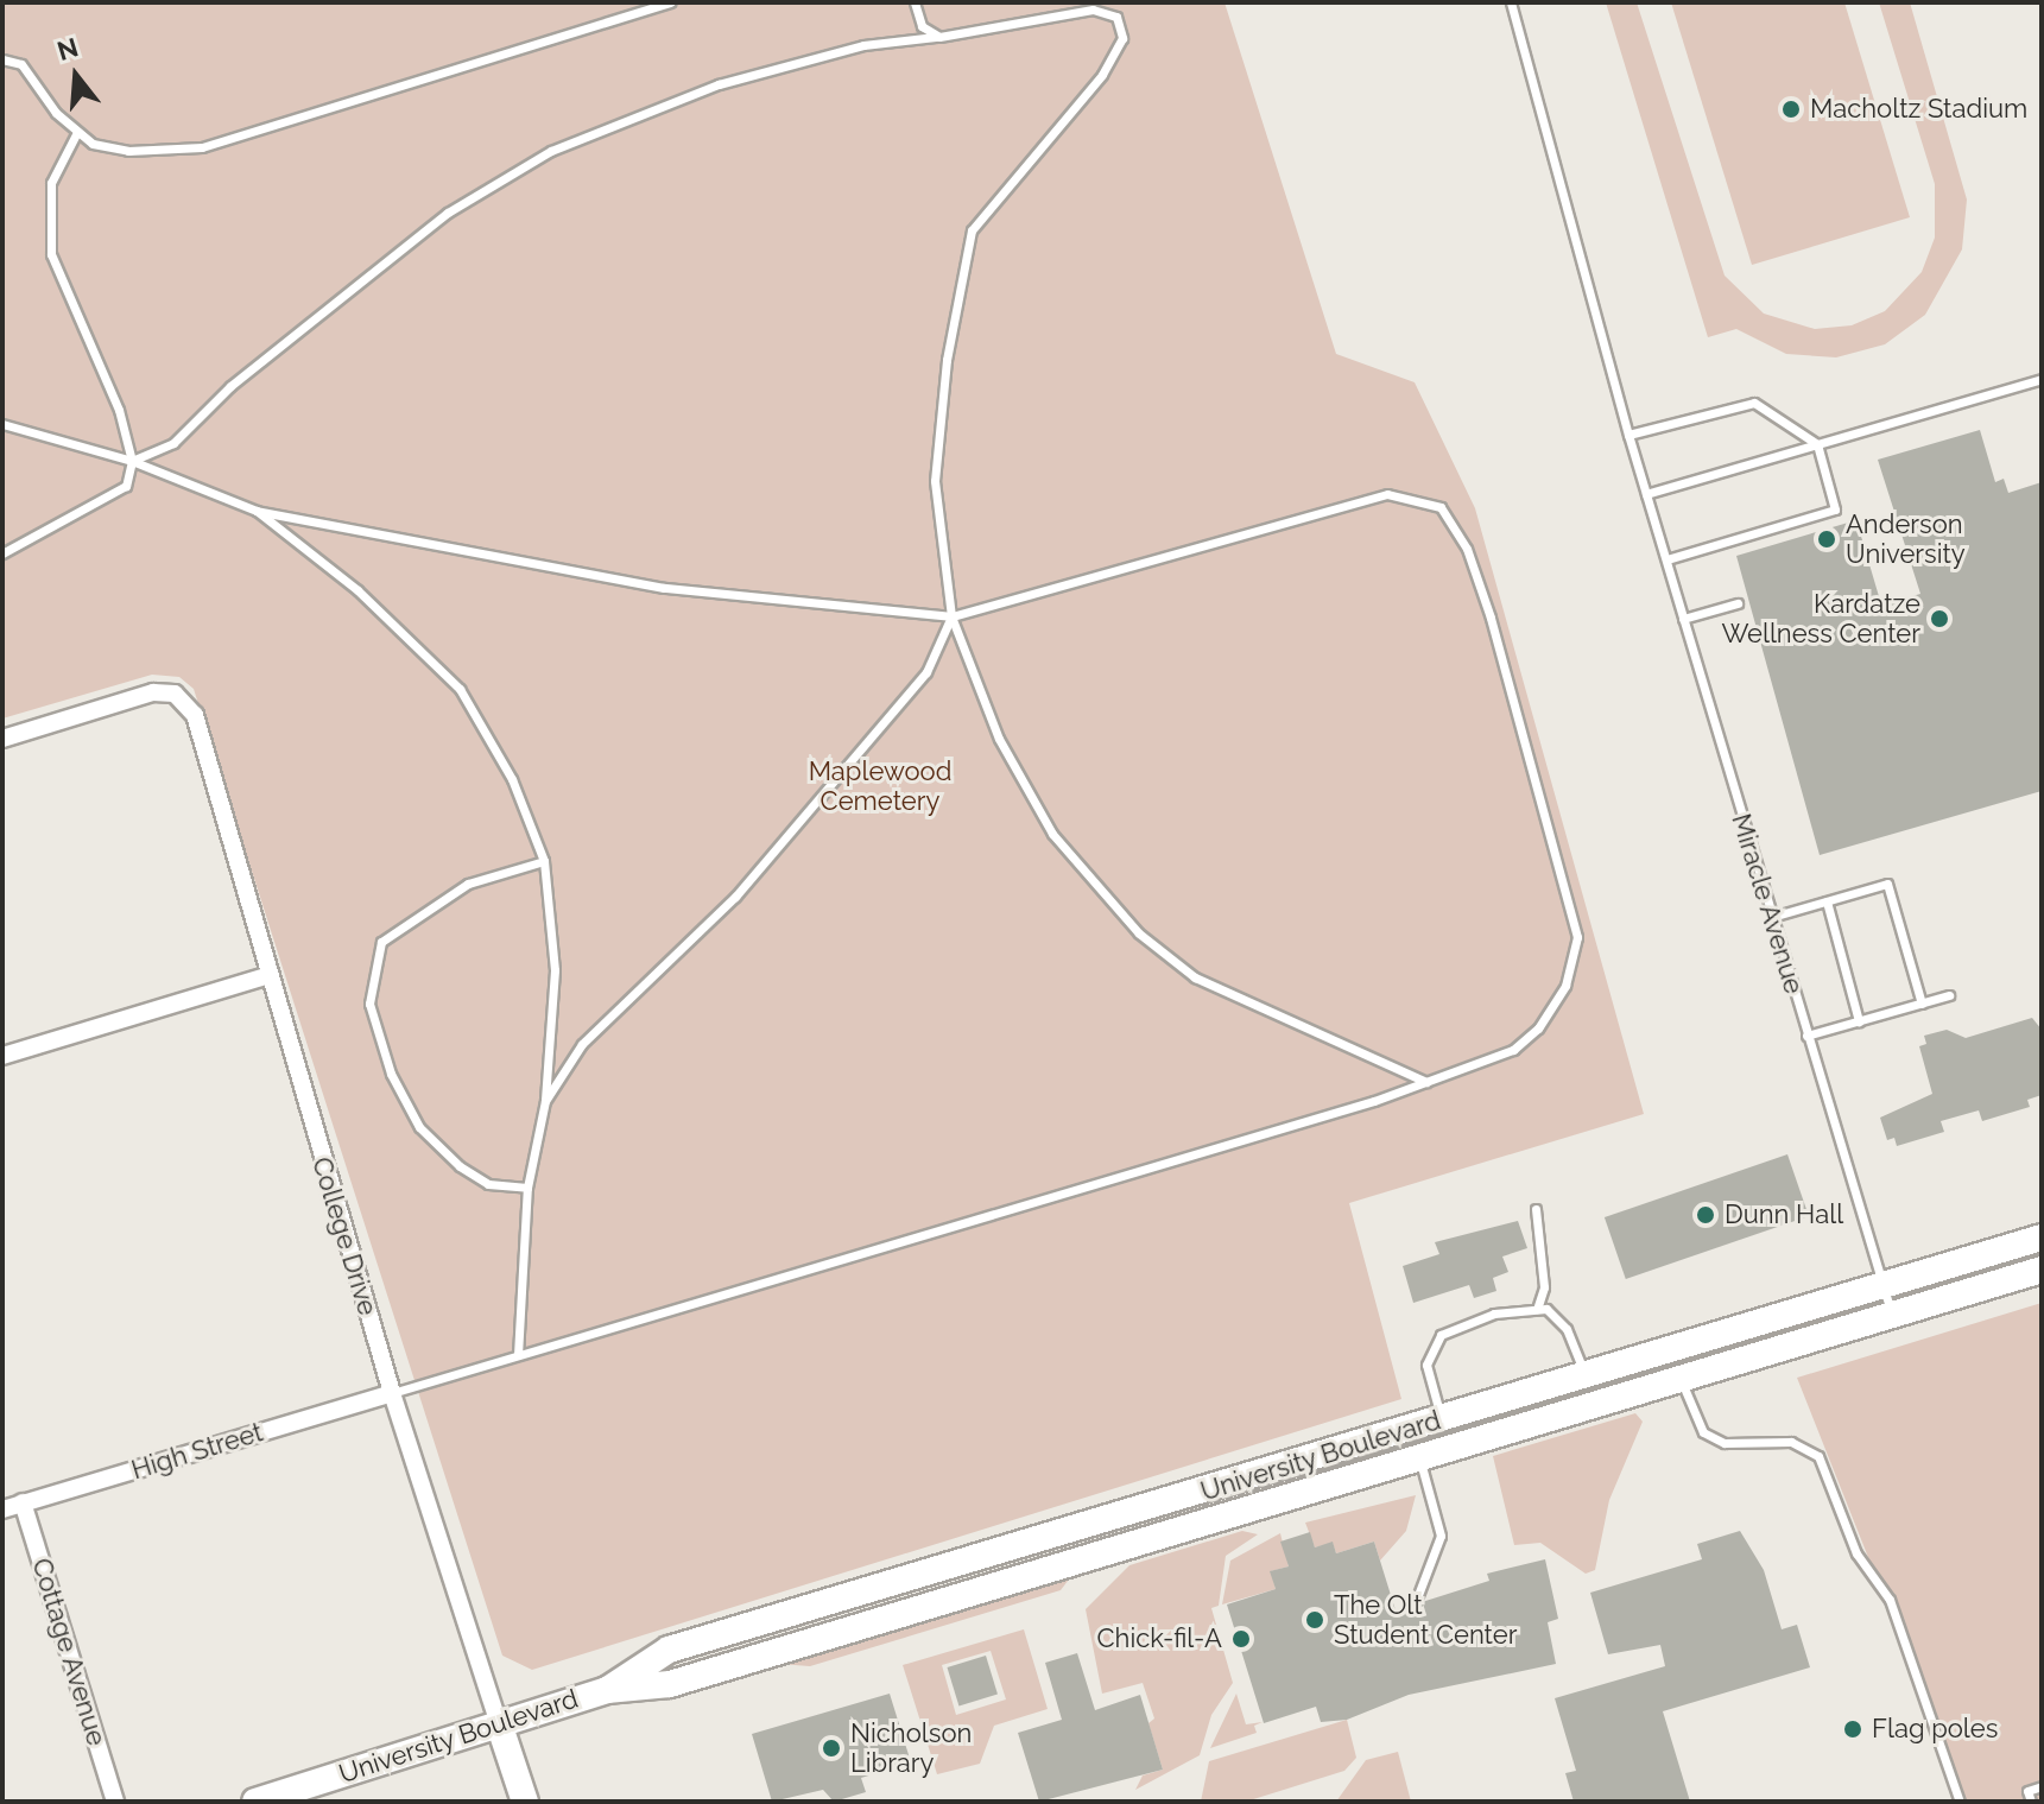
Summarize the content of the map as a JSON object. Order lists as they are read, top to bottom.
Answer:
{
  "streets": {
    "main road": ["College Drive", "University Boulevard"],
    "street": ["High Street", "Cottage Avenue"],
    "lane": ["Miracle Avenue"]
  },
  "crossings": [
    ["Miracle Avenue", "University Boulevard"],
    ["College Drive", "High Street"],
    ["College Drive", "University Boulevard"],
    ["High Street", "Cottage Avenue"]
  ],
  "parks": ["Maplewood Cemetery"],
  "places": [
    "Macholtz Stadium",
    "Anderson University",
    "Kardatze Wellness Center",
    "Dunn Hall",
    "The Olt Student Center",
    "Chick-fil-A",
    "Flag poles",
    "Nicholson Library"
  ],
  "north": "top"
}
